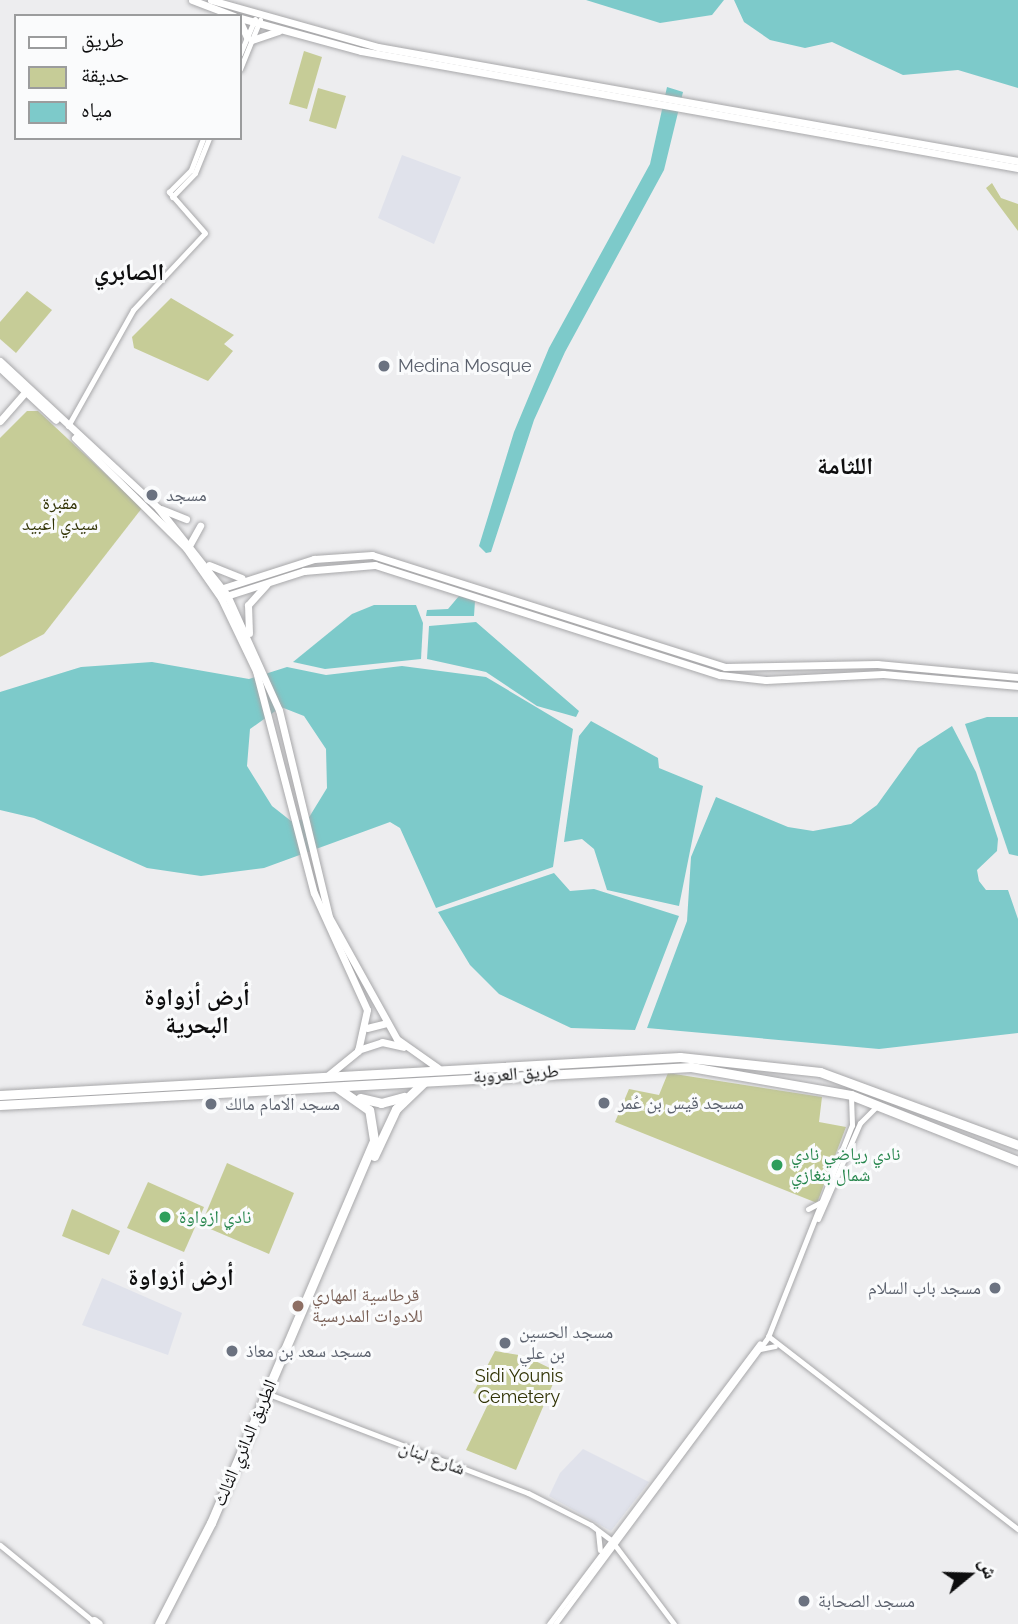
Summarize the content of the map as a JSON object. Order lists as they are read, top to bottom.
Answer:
{
  "streets": {
    "highway": ["طريق العروبة", "الطريق الدائري الثالث"],
    "street": ["شارع لبنان"]
  },
  "crossings": [
    ["طريق العروبة", "الطريق الدائري الثالث"],
    ["الطريق الدائري الثالث", "شارع لبنان"]
  ],
  "districts": [
    "الصابري",
    "اللثامة",
    "أرض أزواوة البحرية",
    "أرض أزواوة"
  ],
  "parks": ["مقبرة سيدي اعبيد", "Sidi Younis Cemetery"],
  "places": [
    "Medina Mosque",
    "مسجد",
    "مسجد قيس بن عُمر",
    "مسجد الامام مالك",
    "نادي رياضي نادي شمال بنغازي",
    "نادي ازواوة",
    "مسجد باب السلام",
    "قرطاسية المهاري للادوات المدرسية",
    "مسجد الحسين بن علي",
    "مسجد سعد بن معاذ",
    "مسجد الصحابة"
  ],
  "legend": ["طريق", "حديقة", "مياه"],
  "north": "right"
}
